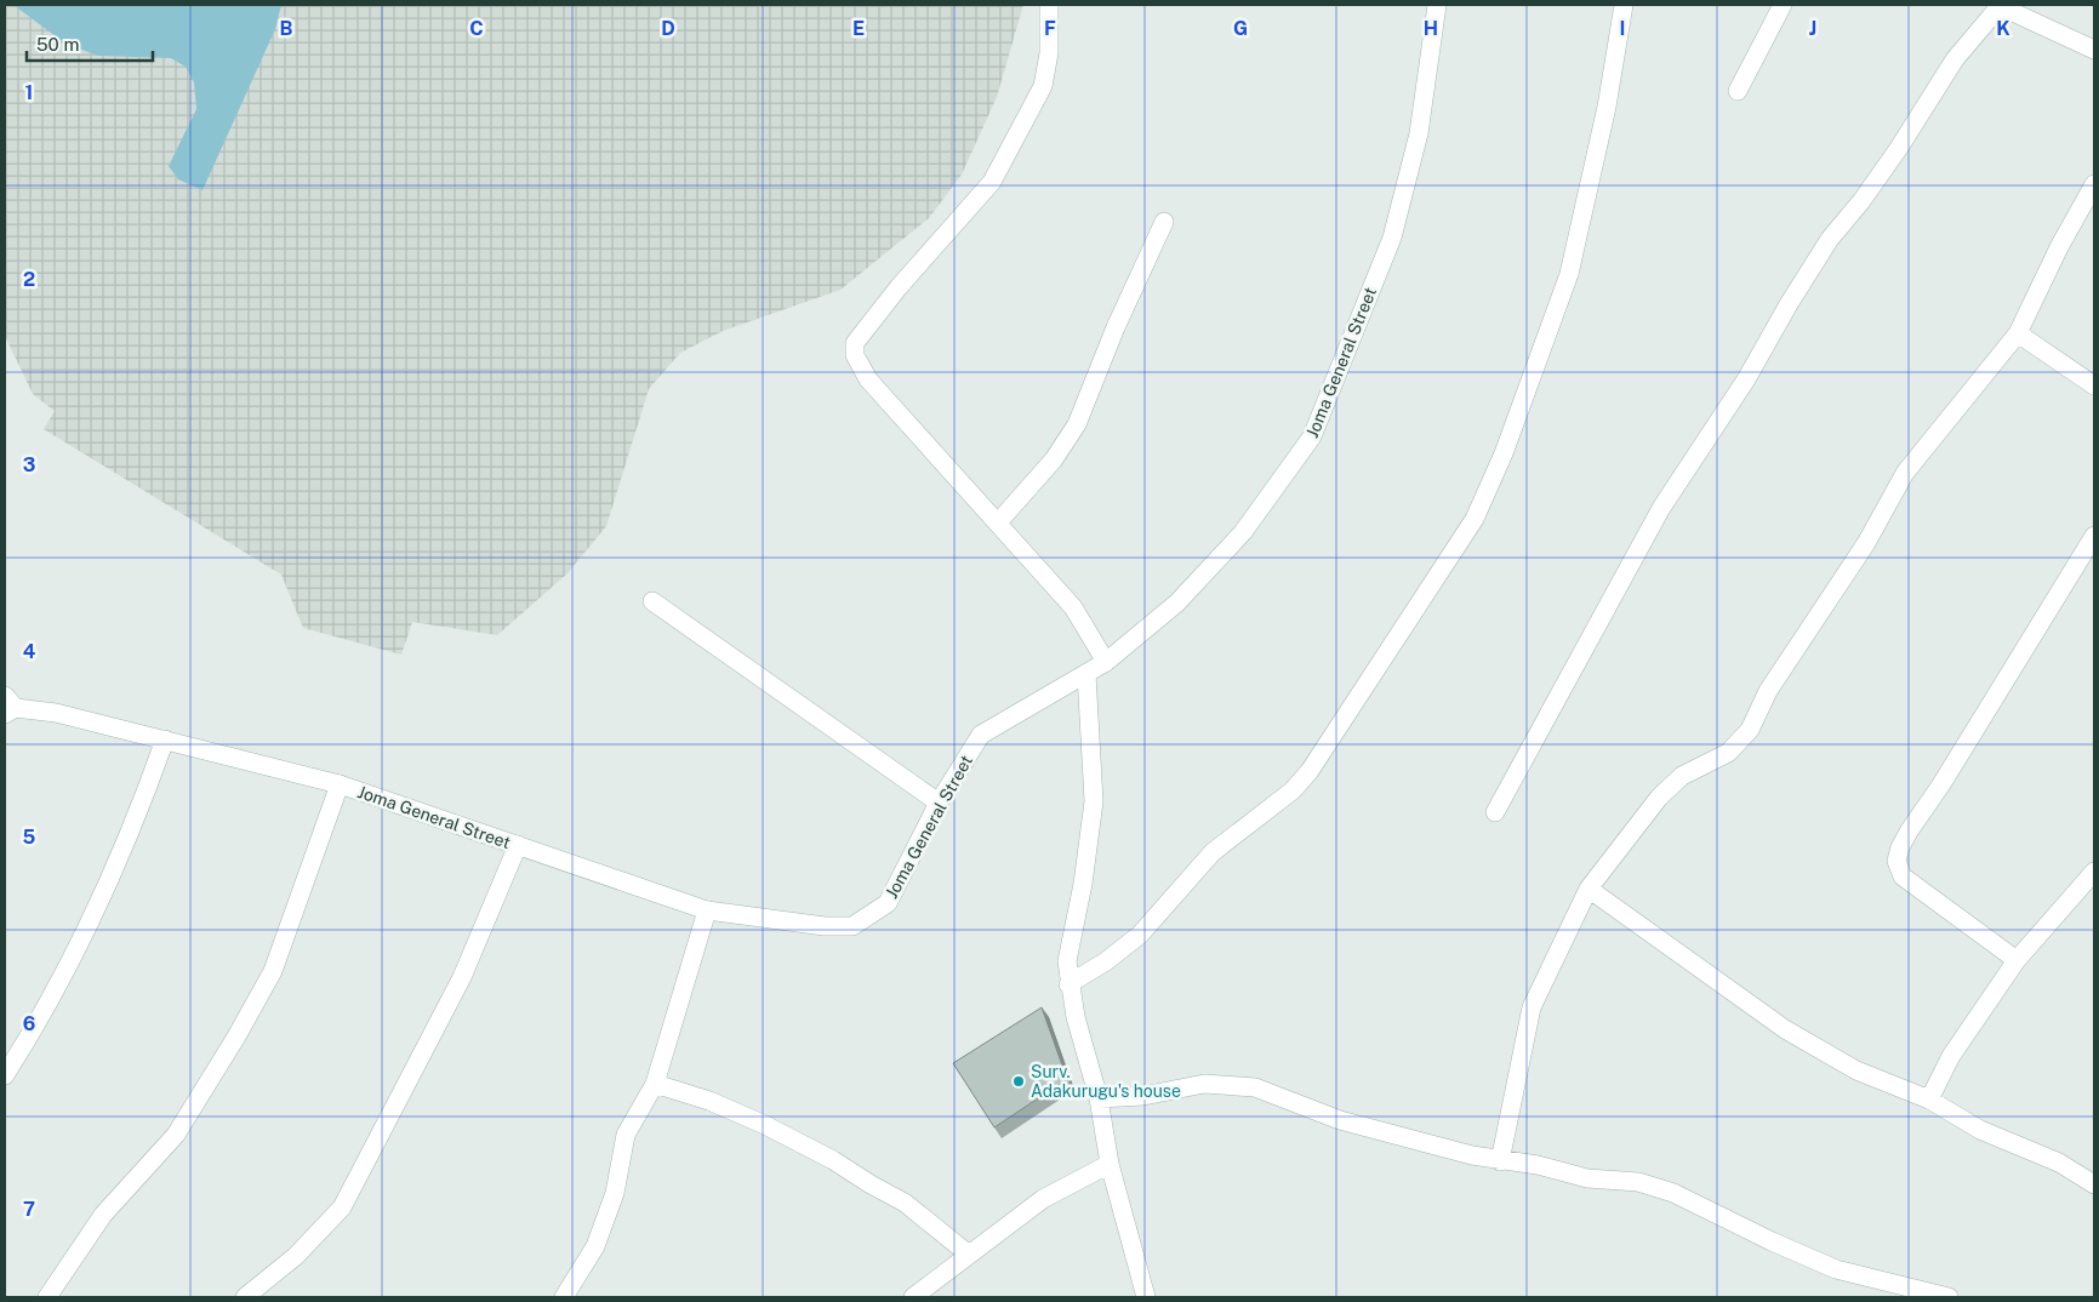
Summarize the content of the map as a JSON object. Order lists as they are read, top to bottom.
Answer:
{
  "streets": {
    "street": ["Joma General Street"]
  },
  "places": ["Surv. Adakurugu's house"],
  "scale_bar": "50 m",
  "grid": {
    "columns": [
      "B",
      "C",
      "D",
      "E",
      "F",
      "G",
      "H",
      "I",
      "J",
      "K"
    ],
    "rows": [
      "1",
      "2",
      "3",
      "4",
      "5",
      "6",
      "7"
    ]
  }
}
